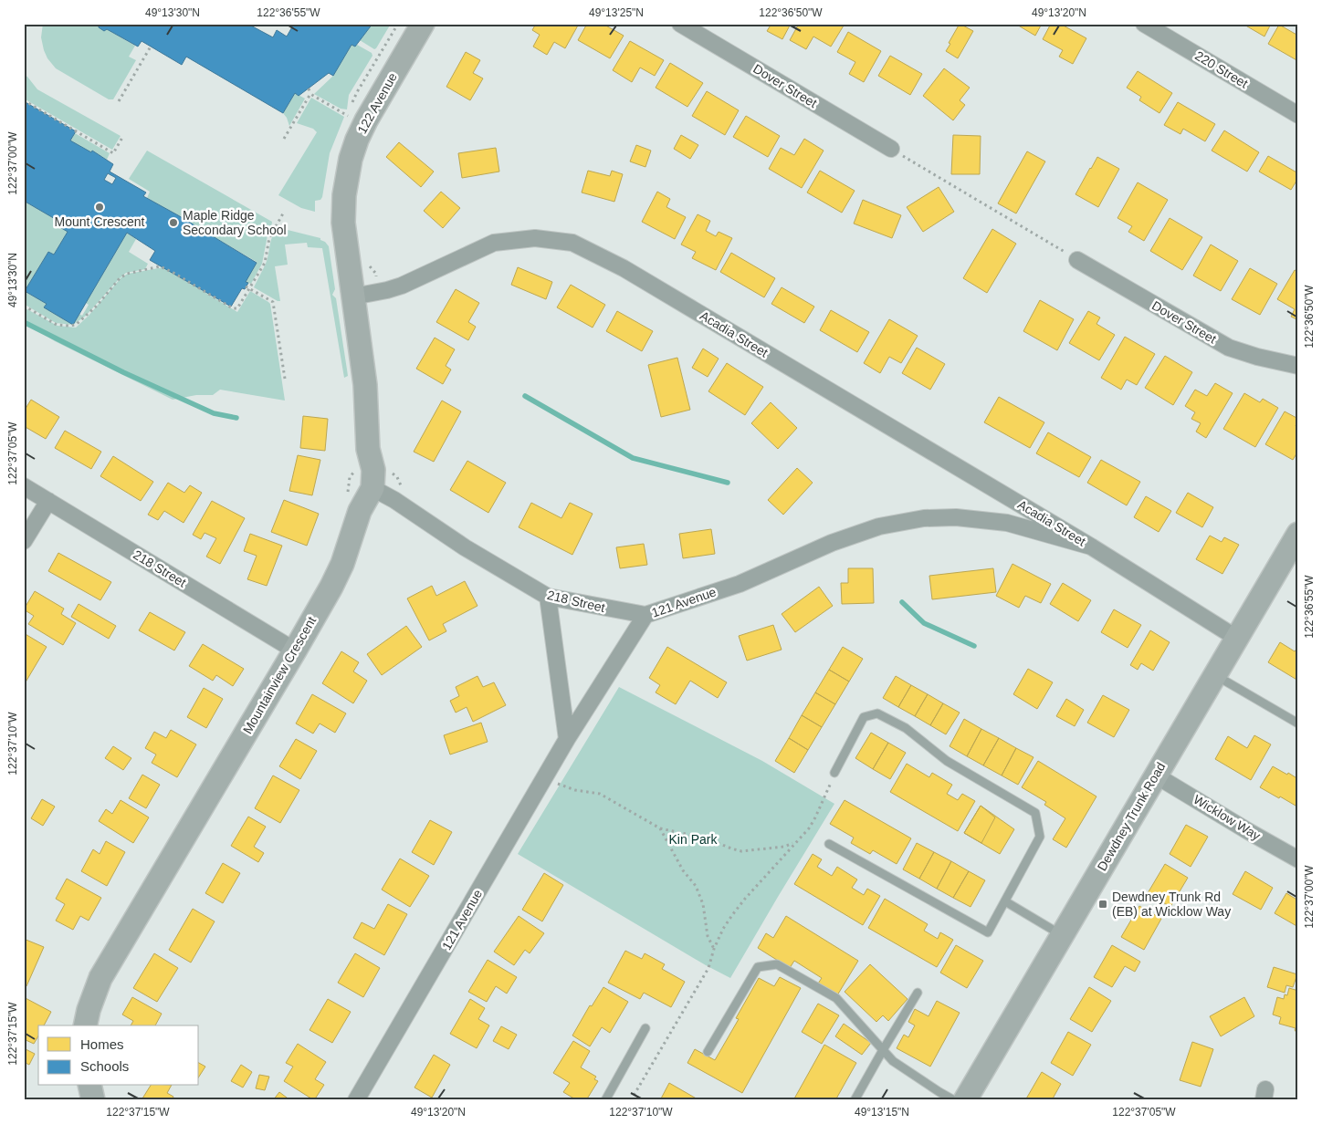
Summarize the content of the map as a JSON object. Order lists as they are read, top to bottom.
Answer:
{
  "streets": {
    "street": [
      "220 Street",
      "Dover Street",
      "122 Avenue",
      "Acadia Street",
      "218 Street",
      "121 Avenue",
      "Mountainview Crescent",
      "Dewdney Trunk Road",
      "Wicklow Way"
    ]
  },
  "crossings": [
    ["122 Avenue", "Acadia Street"],
    ["Acadia Street", "121 Avenue"],
    ["Acadia Street", "Dewdney Trunk Road"],
    ["218 Street", "121 Avenue"],
    ["218 Street", "Mountainview Crescent"],
    ["Dewdney Trunk Road", "Wicklow Way"]
  ],
  "parks": ["Kin Park"],
  "places": {
    "other": ["Mount Crescent", "Maple Ridge Secondary School"],
    "transit": ["Dewdney Trunk Rd (EB) at Wicklow Way"]
  },
  "legend": ["Homes", "Schools"],
  "coordinates": [
    "49°13'30\"N",
    "122°36'55\"W",
    "49°13'25\"N",
    "122°36'50\"W",
    "49°13'20\"N",
    "122°37'00\"W",
    "122°37'05\"W",
    "122°37'10\"W",
    "122°37'15\"W",
    "49°13'15\"N"
  ]
}
